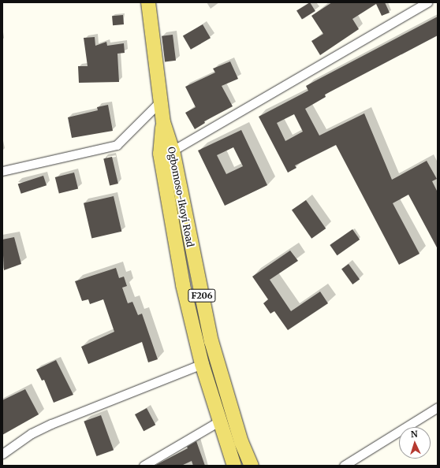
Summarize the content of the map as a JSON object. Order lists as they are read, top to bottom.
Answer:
{
  "streets": {
    "main road": ["Ogbomoso-Ikoyi Road", "F206"]
  },
  "crossings": [
    ["Ogbomoso-Ikoyi Road", "F206"]
  ],
  "north": "top"
}
